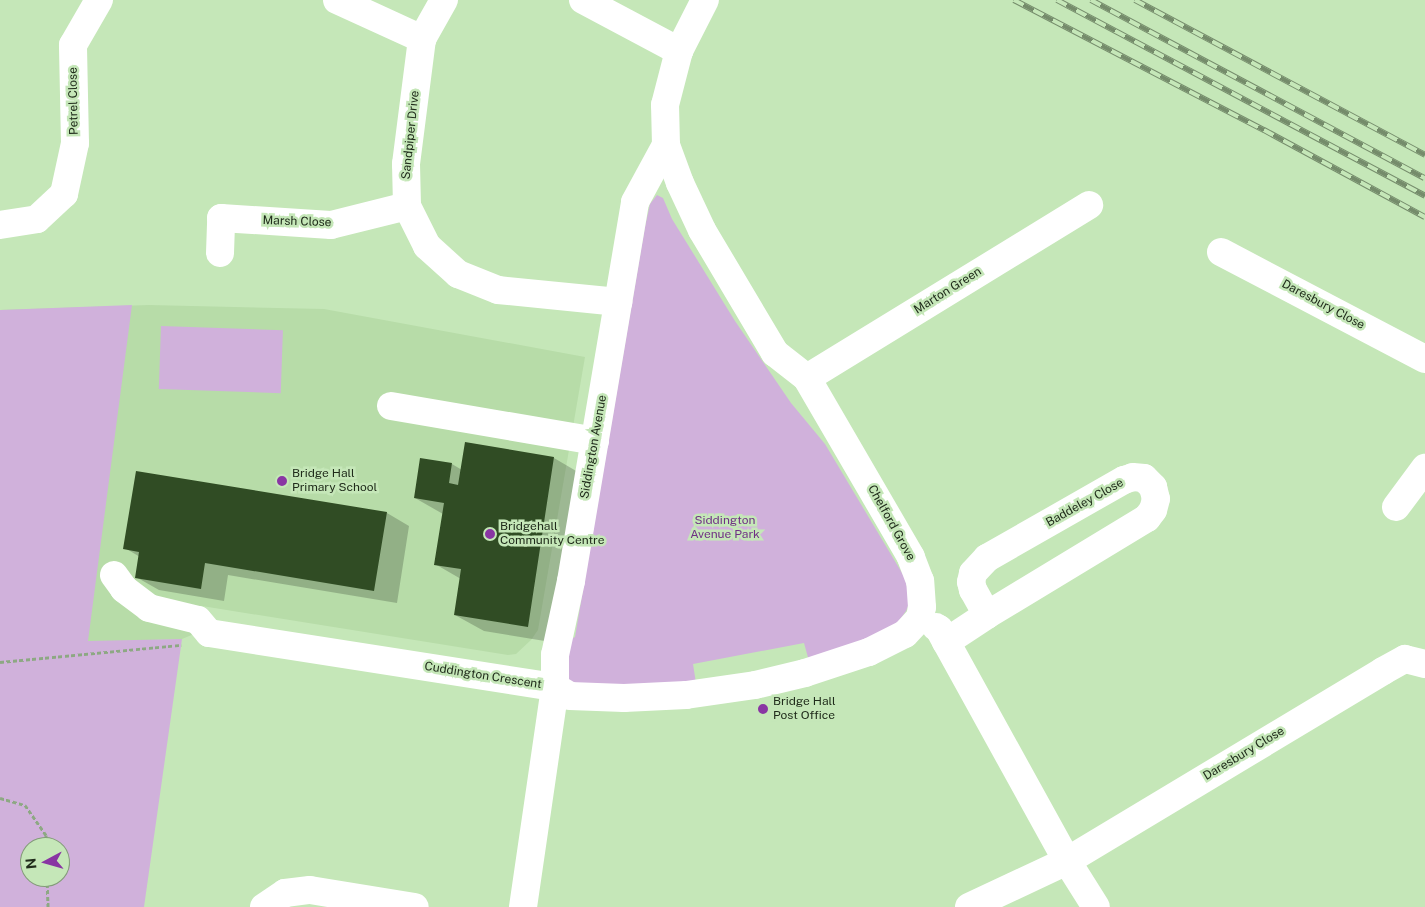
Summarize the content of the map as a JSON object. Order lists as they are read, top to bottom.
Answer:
{
  "streets": {
    "street": [
      "Petrel Close",
      "Sandpiper Drive",
      "Marsh Close",
      "Marton Green",
      "Daresbury Close",
      "Siddington Avenue",
      "Baddeley Close",
      "Chelford Grove",
      "Cuddington Crescent"
    ]
  },
  "crossings": [
    ["Sandpiper Drive", "Marsh Close"],
    ["Sandpiper Drive", "Siddington Avenue"],
    ["Marton Green", "Chelford Grove"],
    ["Siddington Avenue", "Chelford Grove"],
    ["Siddington Avenue", "Cuddington Crescent"],
    ["Chelford Grove", "Cuddington Crescent"]
  ],
  "parks": ["Siddington Avenue Park"],
  "places": ["Bridge Hall Primary School", "Bridgehall Community Centre", "Bridge Hall Post Office"],
  "north": "left"
}
